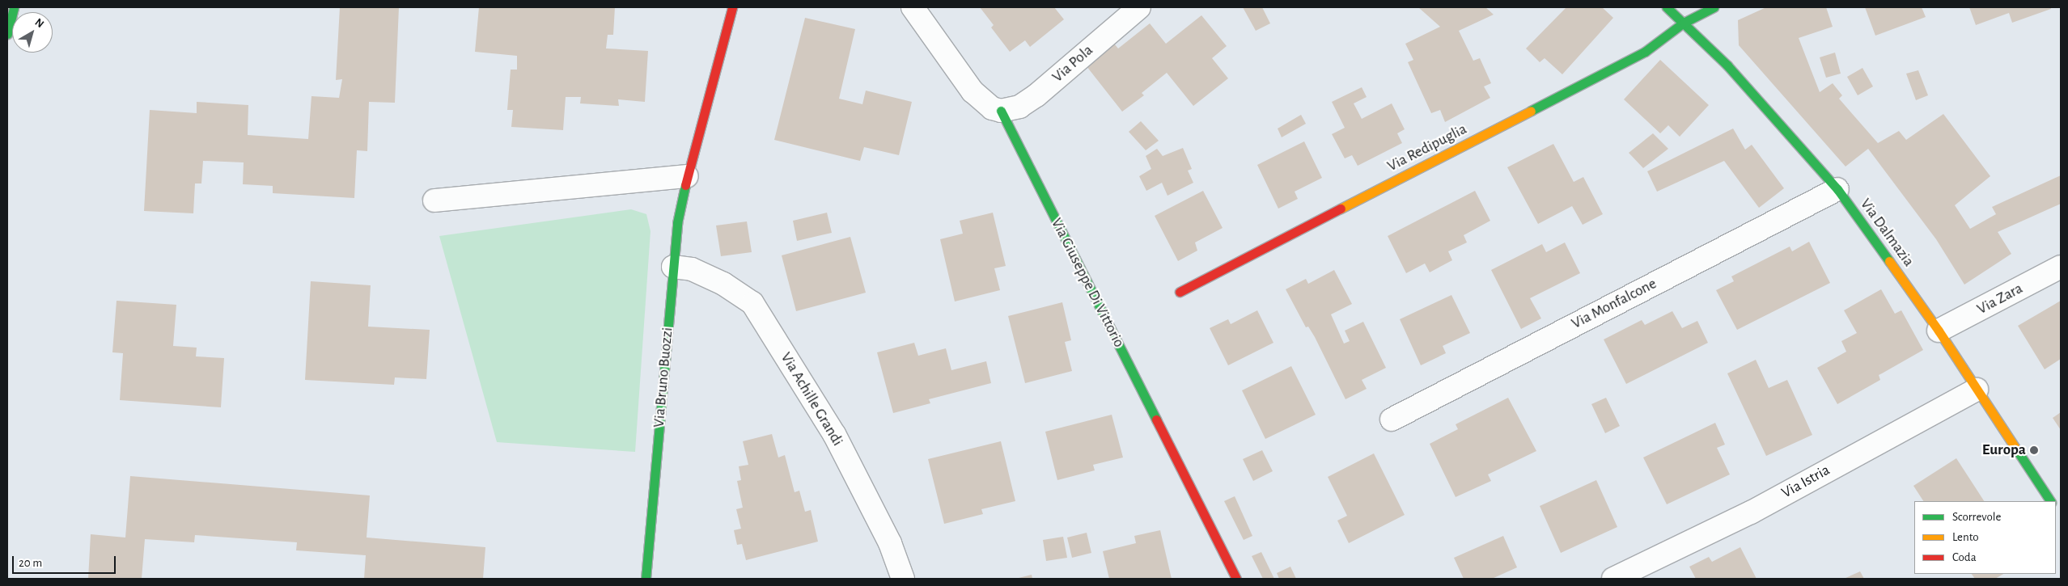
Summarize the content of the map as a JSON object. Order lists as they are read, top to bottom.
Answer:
{
  "streets": {
    "street": [
      "Via Pola",
      "Via Redipuglia",
      "Via Dalmazia",
      "Via Giuseppe Di Vittorio",
      "Via Zara",
      "Via Monfalcone",
      "Via Bruno Buozzi",
      "Via Achille Grandi",
      "Via Istria"
    ]
  },
  "crossings": [
    ["Via Pola", "Via Giuseppe Di Vittorio"],
    ["Via Redipuglia", "Via Dalmazia"],
    ["Via Dalmazia", "Via Zara"],
    ["Via Dalmazia", "Via Monfalcone"],
    ["Via Dalmazia", "Via Istria"],
    ["Via Bruno Buozzi", "Via Achille Grandi"]
  ],
  "places": ["Europa"],
  "legend": ["Scorrevole", "Lento", "Coda"],
  "scale_bar": "20 m",
  "north": "top right"
}
